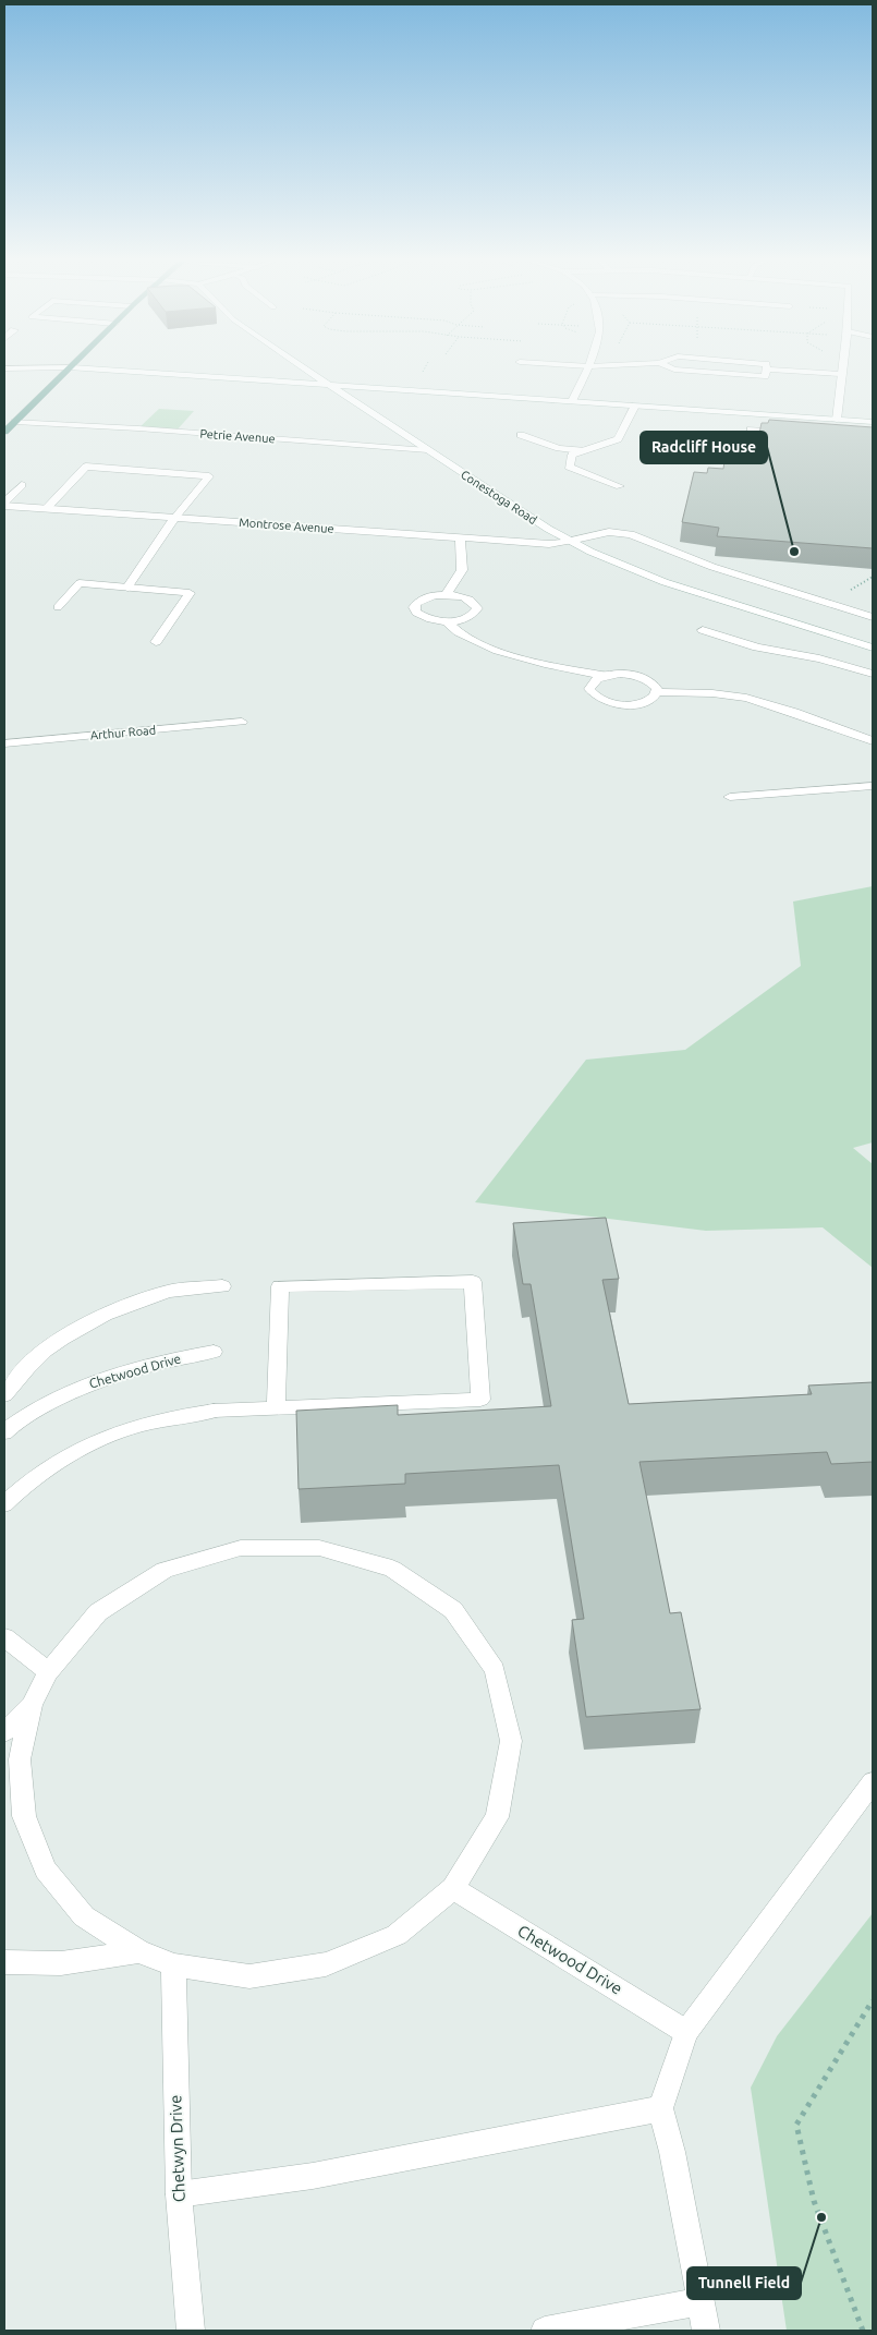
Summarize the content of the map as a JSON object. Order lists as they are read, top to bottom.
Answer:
{
  "streets": {
    "street": [
      "Petrie Avenue",
      "Conestoga Road",
      "Montrose Avenue",
      "Arthur Road",
      "Chetwood Drive",
      "Chetwyn Drive"
    ]
  },
  "crossings": [
    ["Petrie Avenue", "Conestoga Road"],
    ["Conestoga Road", "Montrose Avenue"]
  ],
  "places": ["Radcliff House", "Tunnell Field"]
}
